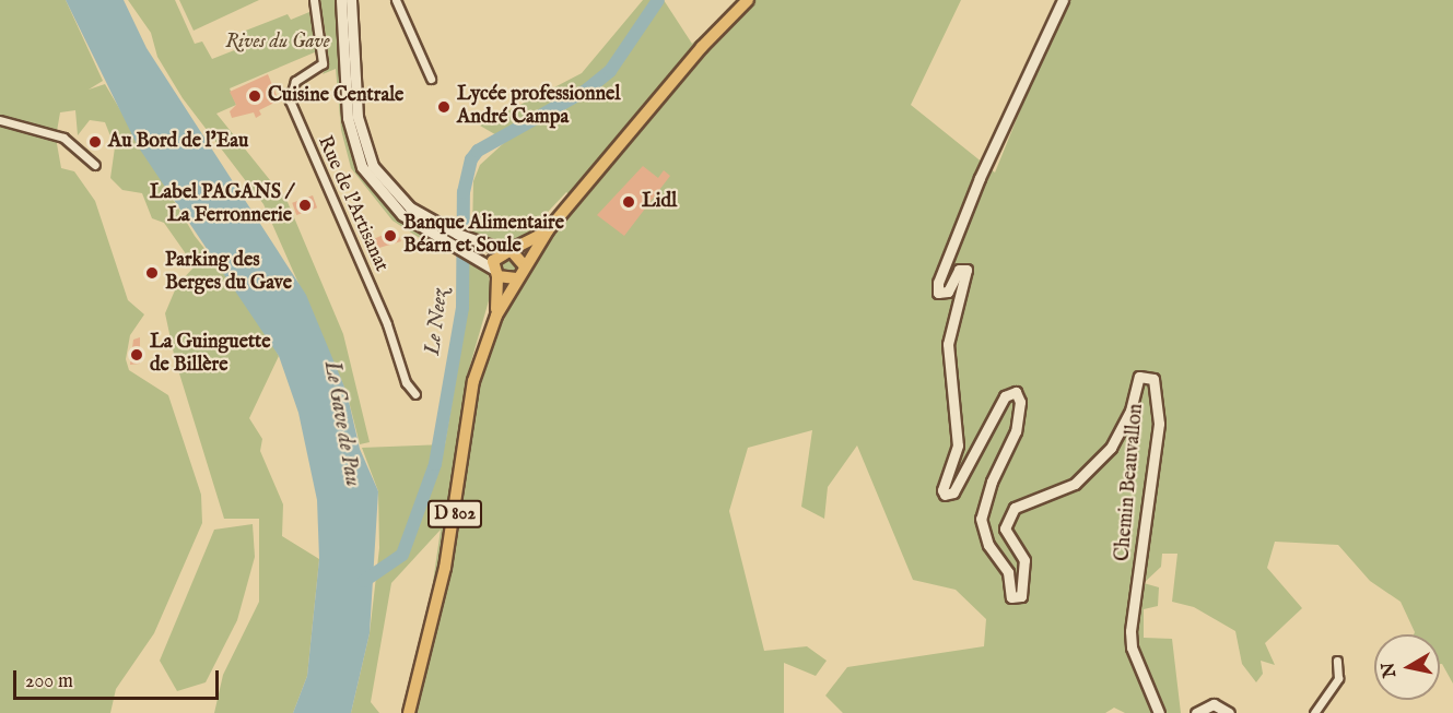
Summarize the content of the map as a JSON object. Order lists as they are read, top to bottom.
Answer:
{
  "streets": {
    "main road": ["D 802"],
    "street": ["Rue de l'Artisanat", "Chemin Beauvallon"]
  },
  "water": ["Le Neez", "Le Gave de Pau"],
  "parks": ["Rives du Gave"],
  "places": [
    "Cuisine Centrale",
    "Lycée professionnel André Campa",
    "Au Bord de l'Eau",
    "Lidl",
    "Label PAGANS / La Ferronnerie",
    "Banque Alimentaire Béarn et Soule",
    "Parking des Berges du Gave",
    "La Guinguette de Billère"
  ],
  "scale_bar": "200 m",
  "north": "left"
}
